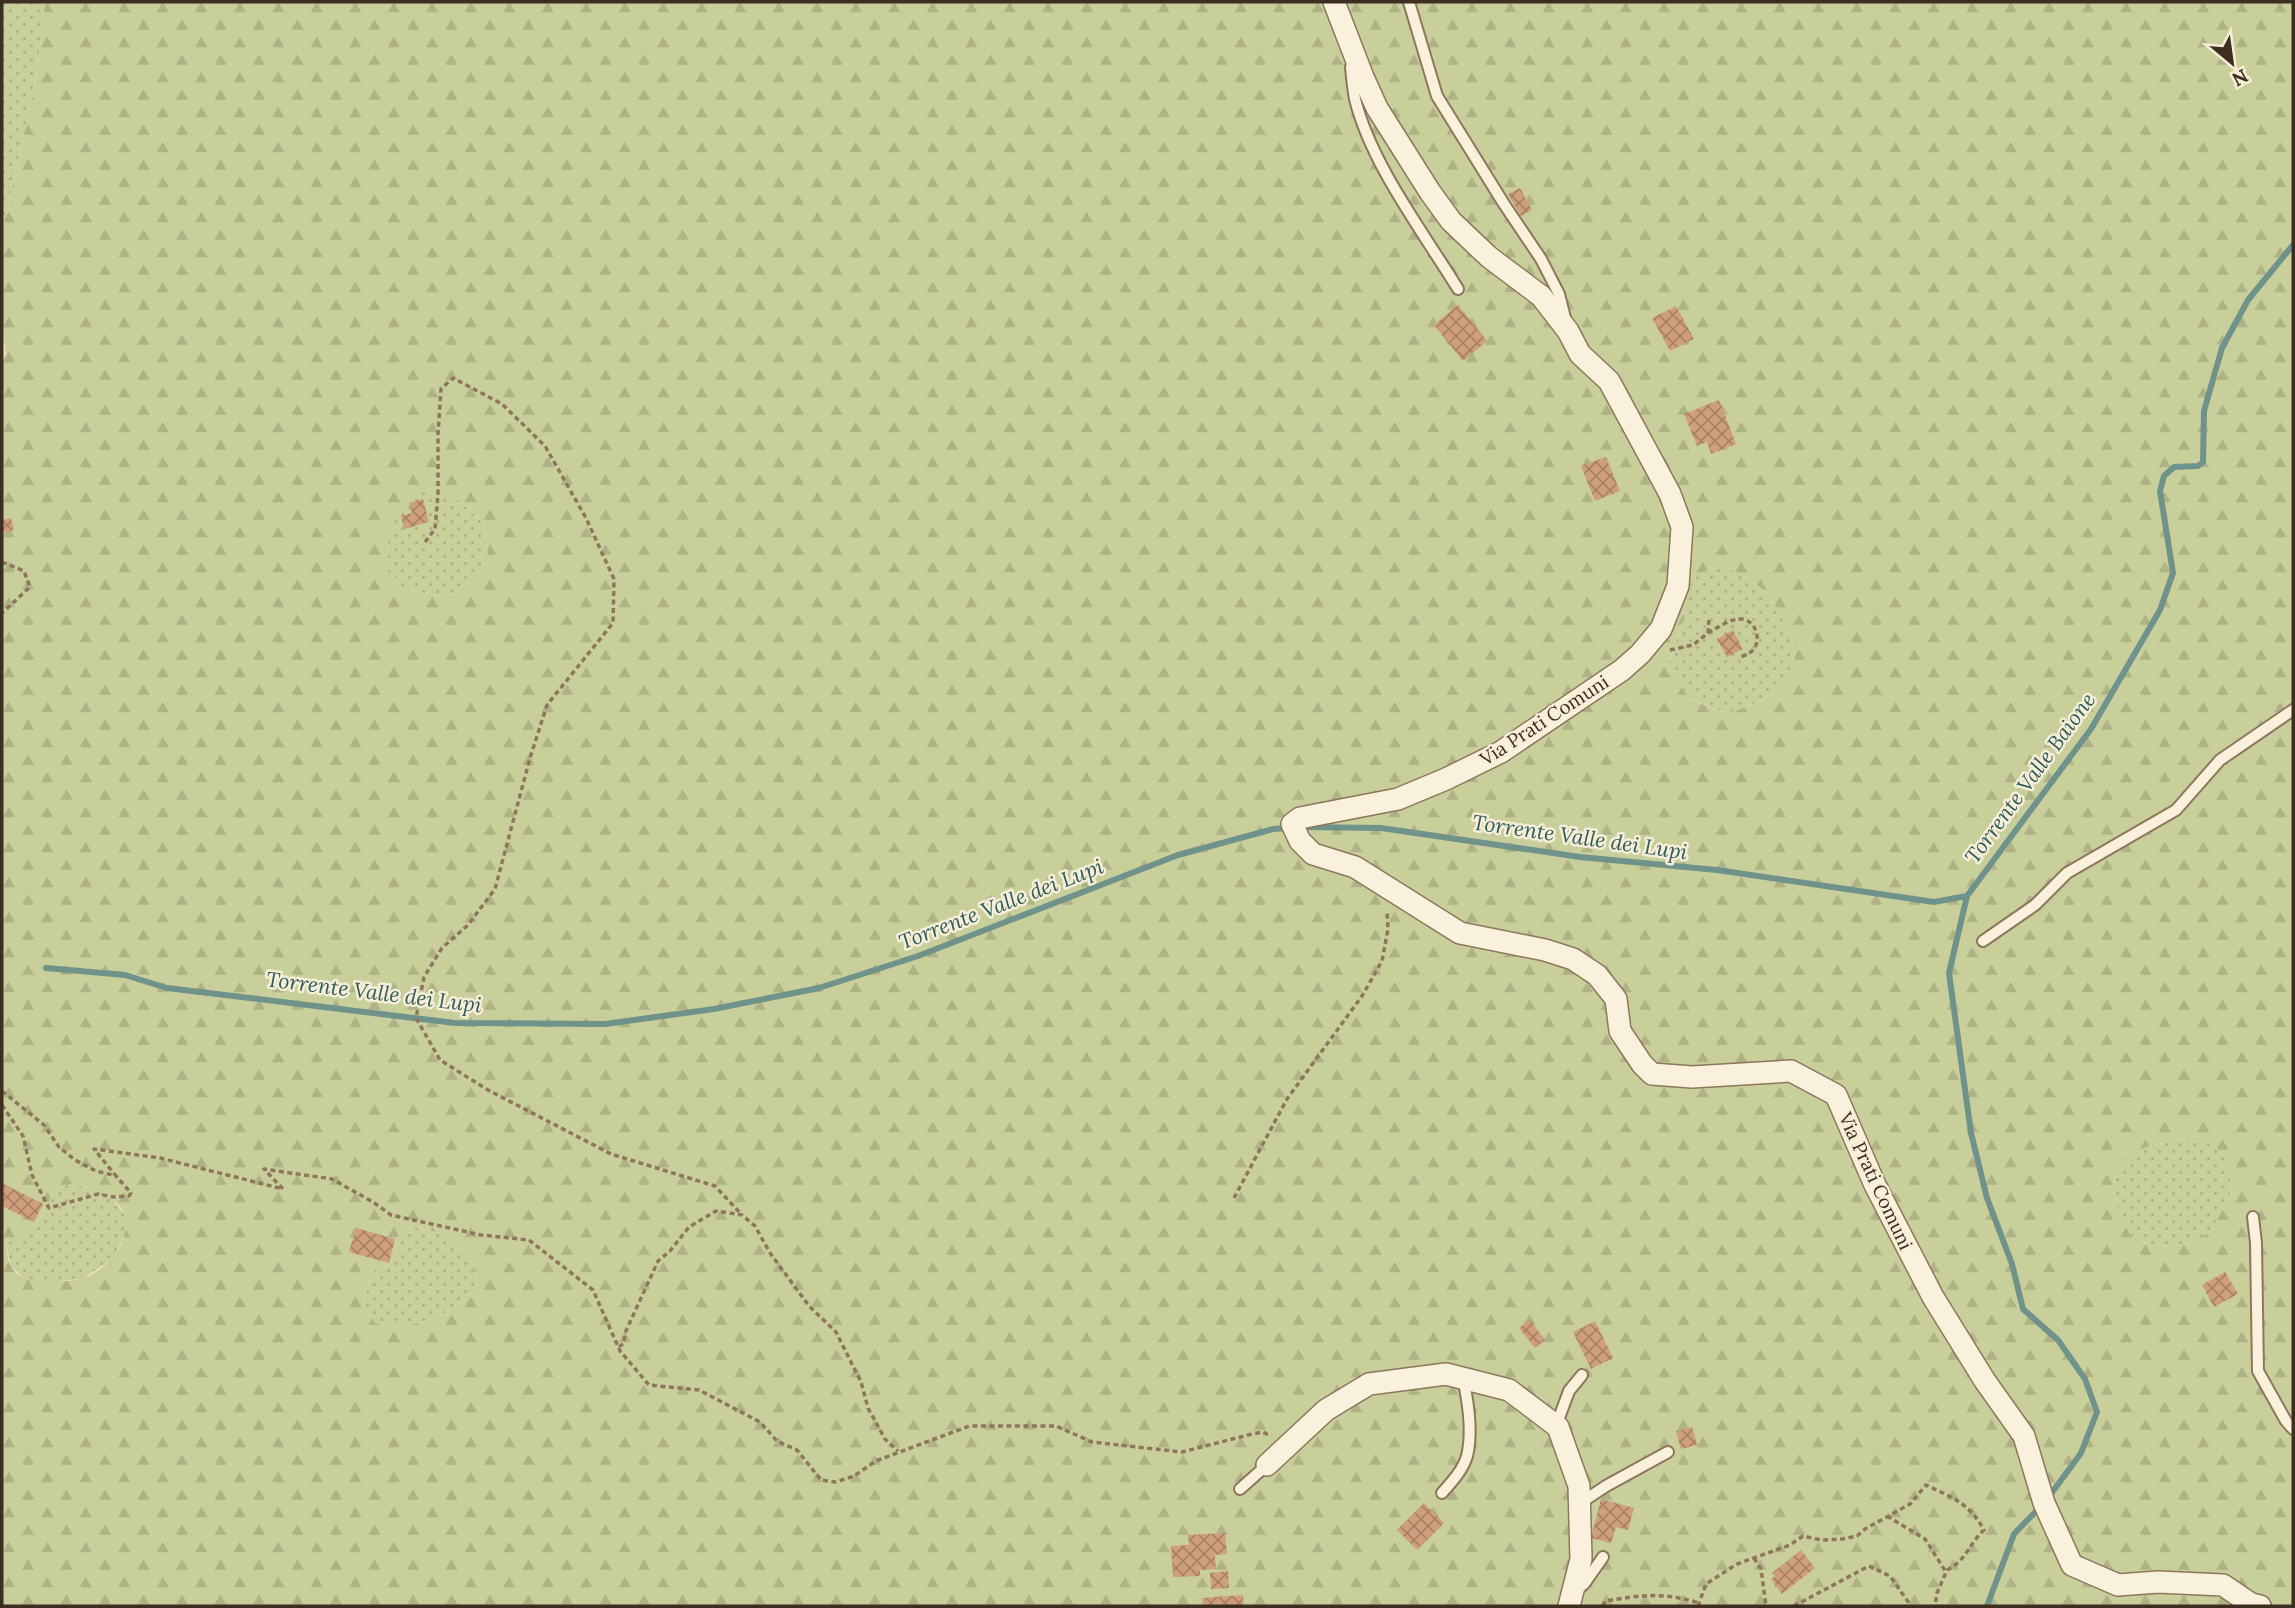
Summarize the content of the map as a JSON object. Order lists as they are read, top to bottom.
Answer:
{
  "streets": {
    "street": ["Via Prati Comuni"]
  },
  "water": ["Torrente Valle Baione", "Torrente Valle dei Lupi"],
  "north": "bottom right"
}
